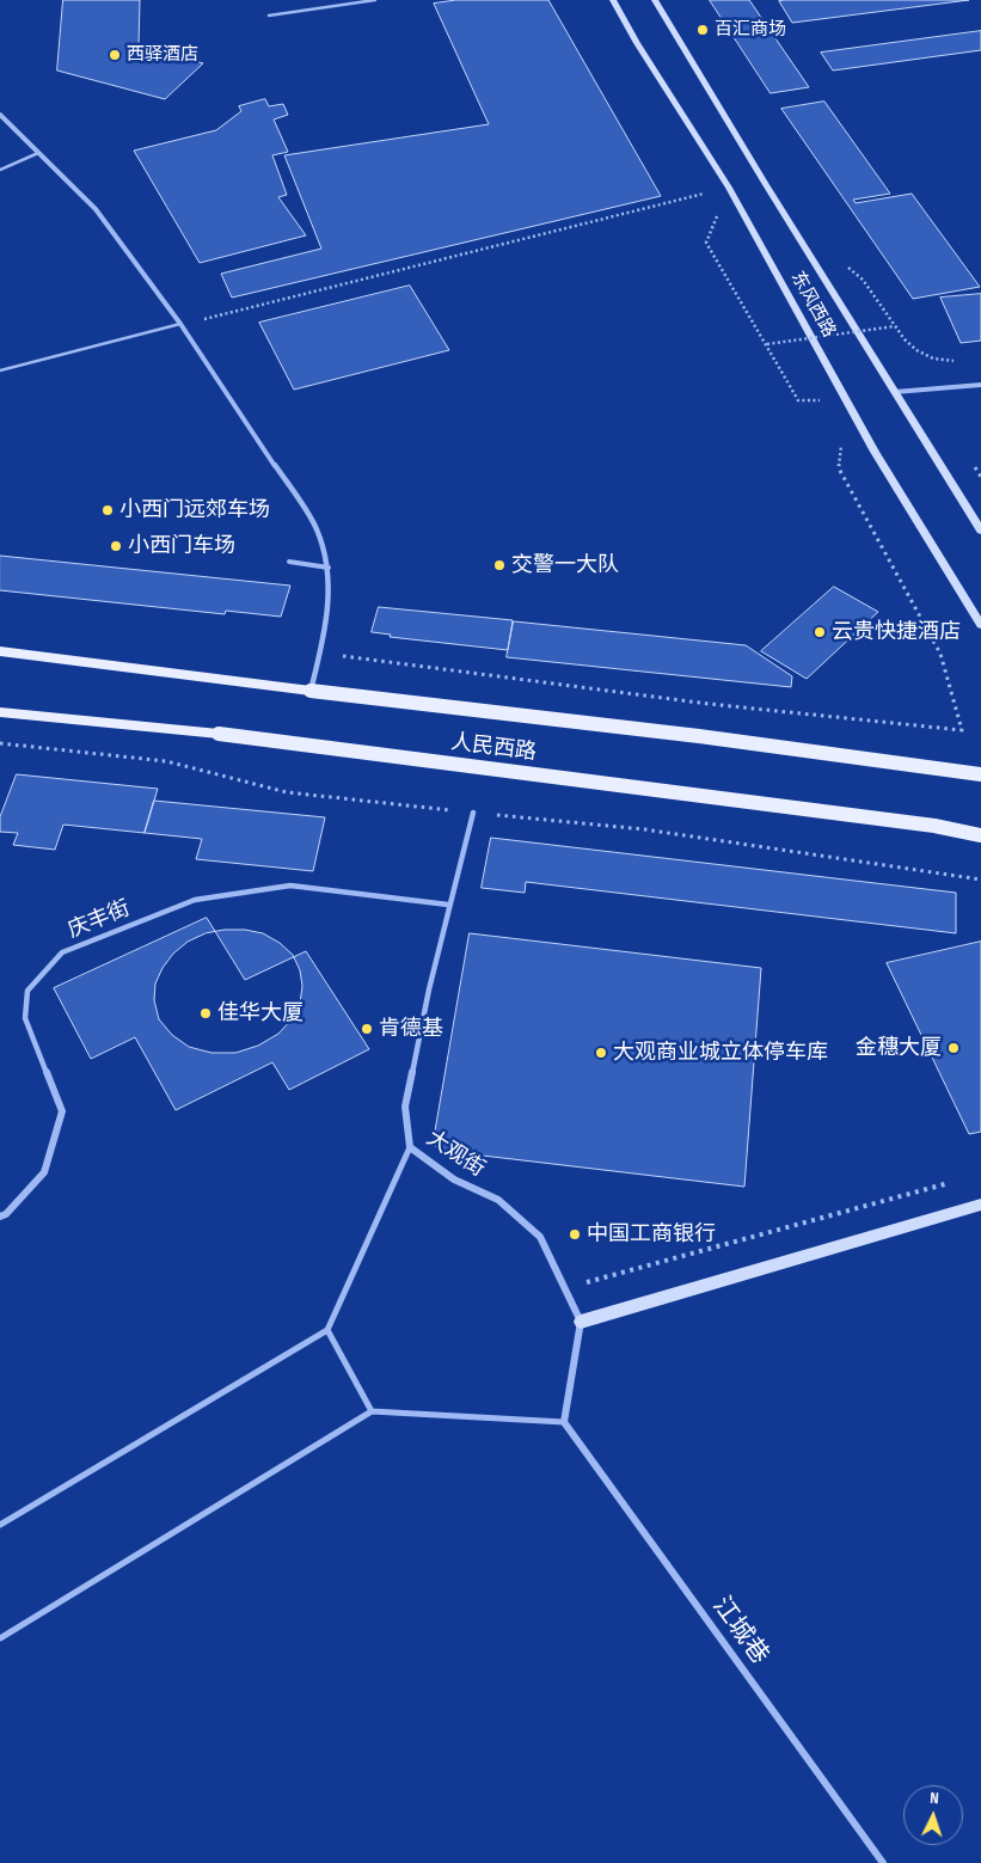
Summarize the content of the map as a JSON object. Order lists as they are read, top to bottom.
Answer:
{
  "streets": {
    "main road": ["东风西路", "人民西路"],
    "street": ["庆丰街", "大观街", "江城巷"]
  },
  "crossings": [
    ["庆丰街", "大观街"]
  ],
  "places": [
    "百汇商场",
    "西驿酒店",
    "小西门远郊车场",
    "小西门车场",
    "交警一大队",
    "云贵快捷酒店",
    "佳华大厦",
    "肯德基",
    "金穗大厦",
    "大观商业城立体停车库",
    "中国工商银行"
  ],
  "north": "top"
}
